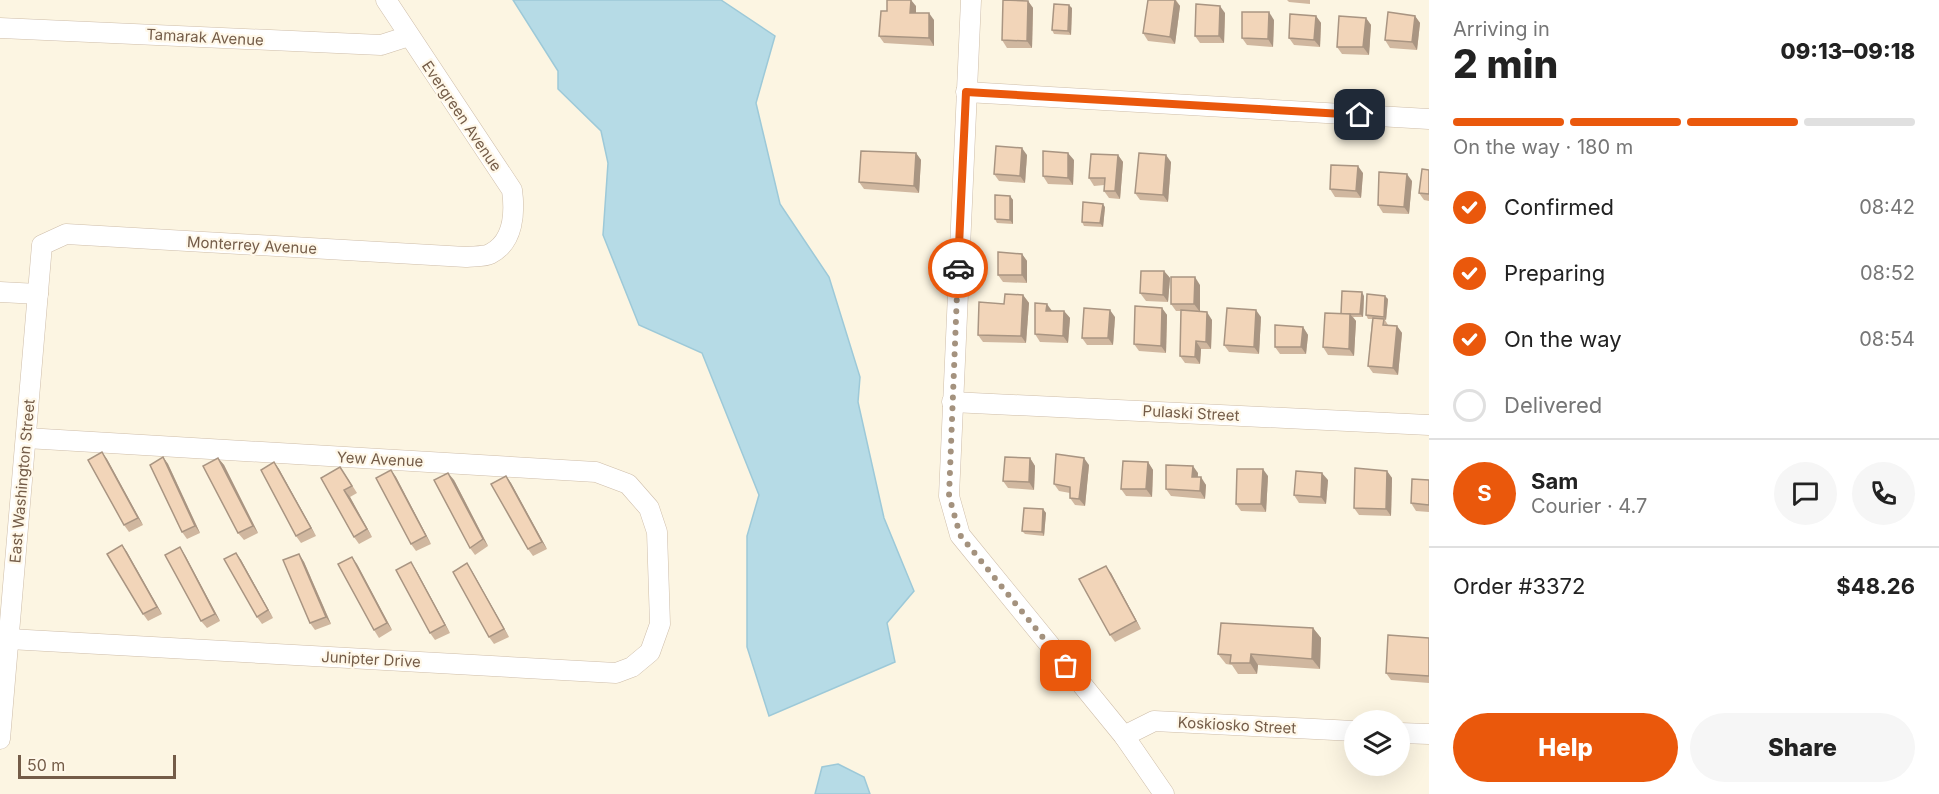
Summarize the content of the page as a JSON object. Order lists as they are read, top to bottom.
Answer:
{
  "streets": {
    "street": [
      "Tamarak Avenue",
      "Evergreen Avenue",
      "Monterrey Avenue",
      "Pulaski Street",
      "Yew Avenue",
      "East Washington Street",
      "Junipter Drive",
      "Koskiosko Street"
    ]
  },
  "crossings": [
    ["Tamarak Avenue", "Evergreen Avenue"],
    ["Evergreen Avenue", "Monterrey Avenue"],
    ["Monterrey Avenue", "East Washington Street"],
    ["Yew Avenue", "East Washington Street"],
    ["Yew Avenue", "Junipter Drive"],
    ["East Washington Street", "Junipter Drive"]
  ],
  "scale_bar": "50 m",
  "page": {
    "heading": ["2 min", "Arriving in", "09:13–09:18"],
    "panel": [
      "Sam",
      "Courier · 4.7",
      "Order #3372",
      "$48.26"
    ],
    "bar": "On the way · 180 m",
    "list": [
      ["Confirmed", "08:42"],
      ["Preparing", "08:52"],
      ["On the way", "08:54"],
      "Delivered"
    ],
    "round": "S",
    "buttons": ["Help", "Share"],
    "scale": "50 m"
  }
}
